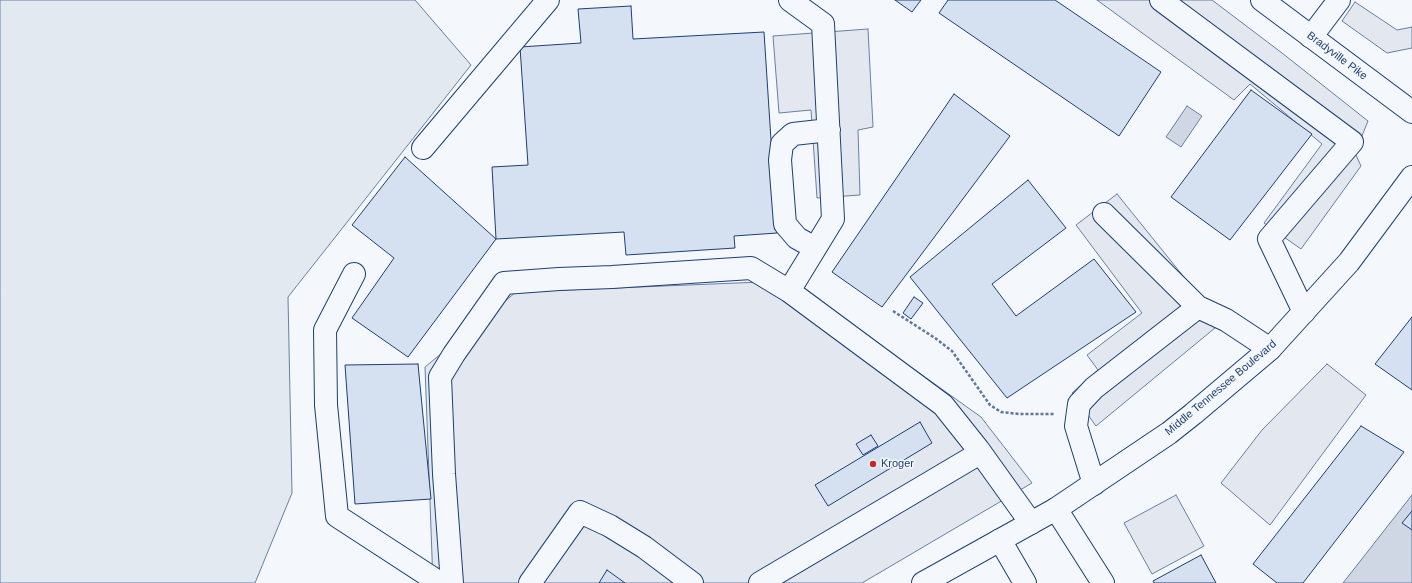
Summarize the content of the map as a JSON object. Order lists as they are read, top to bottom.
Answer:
{
  "streets": {
    "main road": ["Bradyville Pike", "Middle Tennessee Boulevard"]
  },
  "places": ["Kroger"]
}
